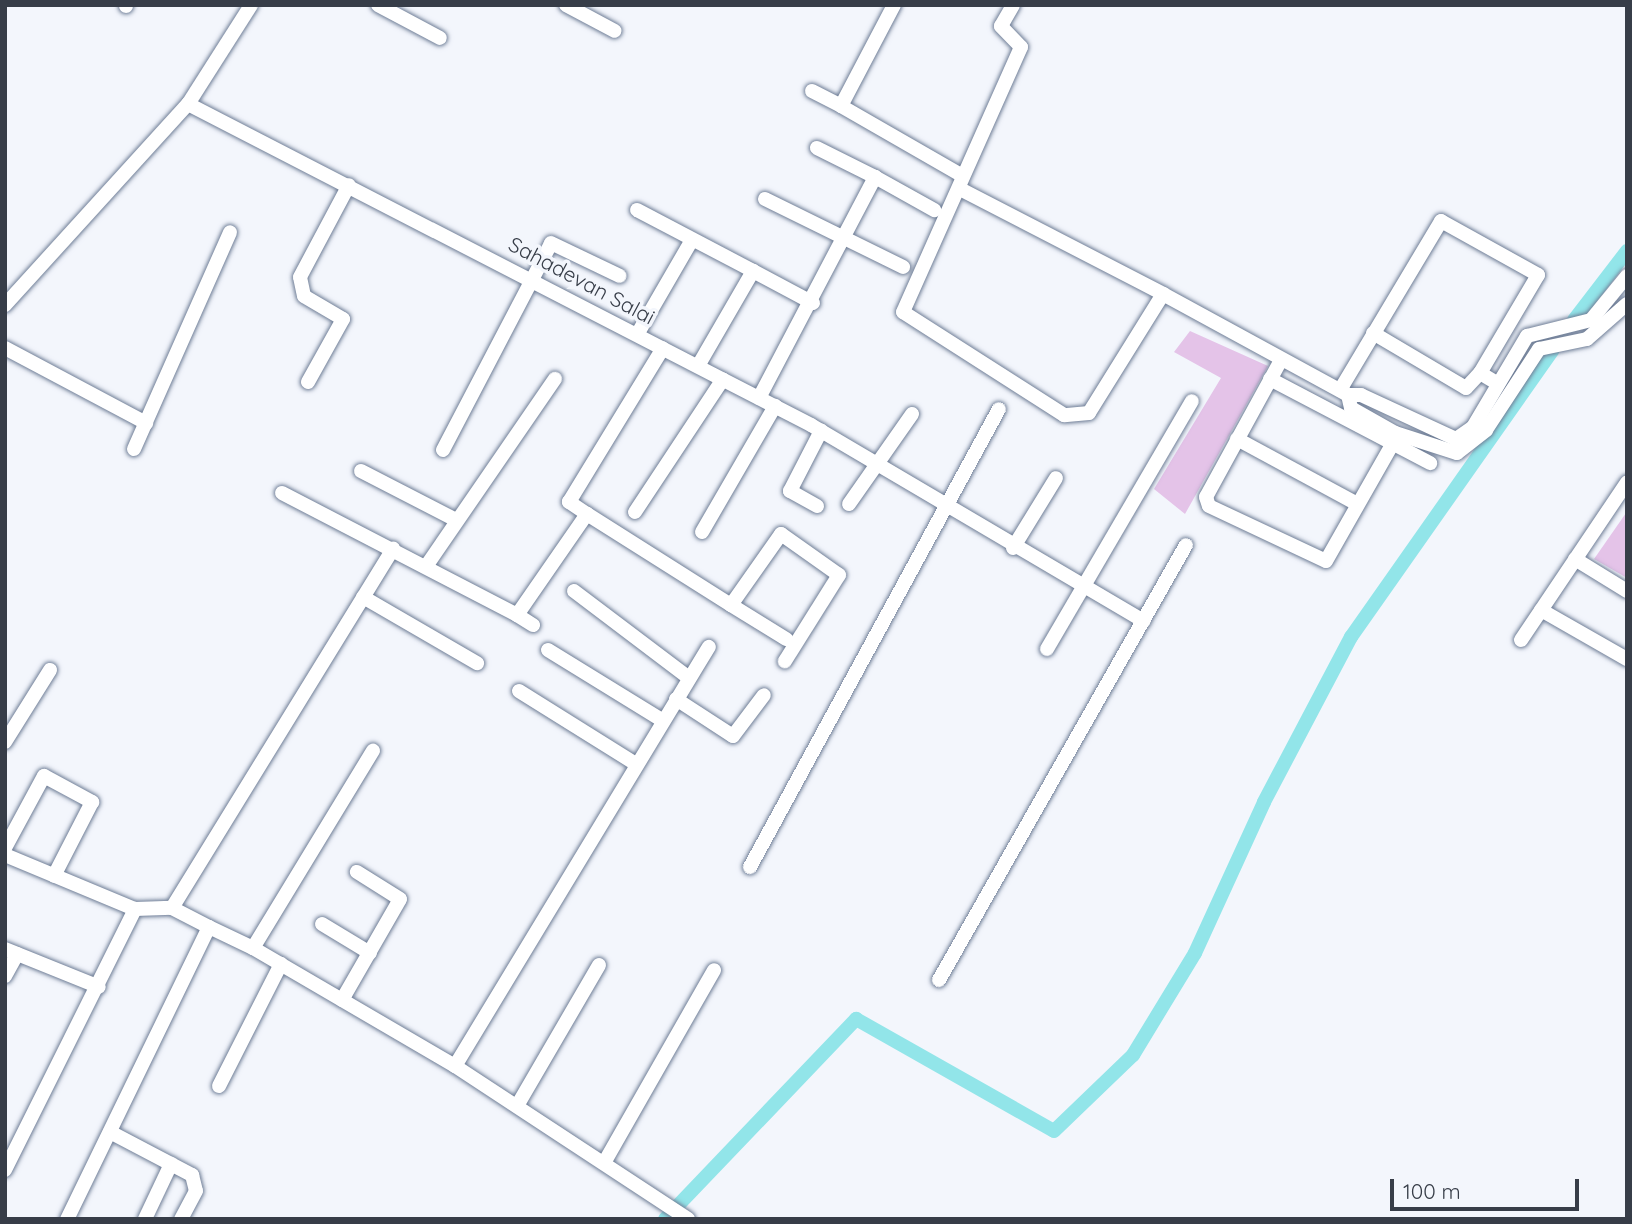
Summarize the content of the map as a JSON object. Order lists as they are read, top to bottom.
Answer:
{
  "streets": {
    "street": ["Sahadevan Salai"]
  },
  "scale_bar": "100 m"
}
